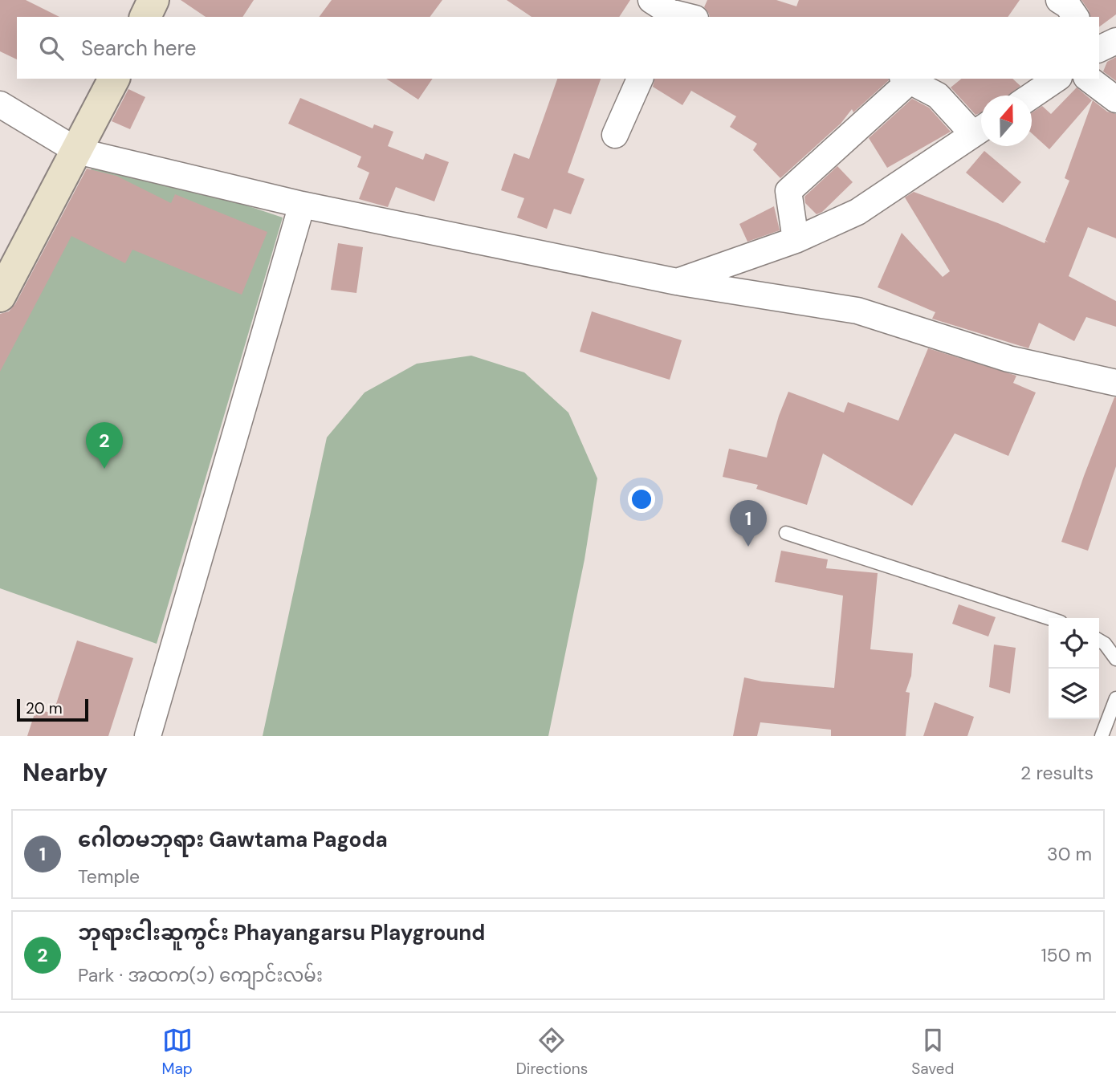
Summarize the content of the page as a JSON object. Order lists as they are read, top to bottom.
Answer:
{
  "scale_bar": "20 m",
  "north": "top",
  "page": {
    "search": "Search here",
    "pins": ["2", "1"],
    "scale": "20 m",
    "heading": ["Nearby", "2 results"],
    "list": [
      {
        "mark": "1",
        "name": "ဂေါတမဘုရား Gawtama Pagoda",
        "note": "Temple",
        "value": "30 m"
      },
      {
        "mark": "2",
        "name": "ဘုရားငါးဆူကွင်း Phayangarsu Playground",
        "note": "Park · အထက(၁) ကျောင်းလမ်း",
        "value": "150 m"
      }
    ],
    "nav": ["Map", "Directions", "Saved"]
  }
}
